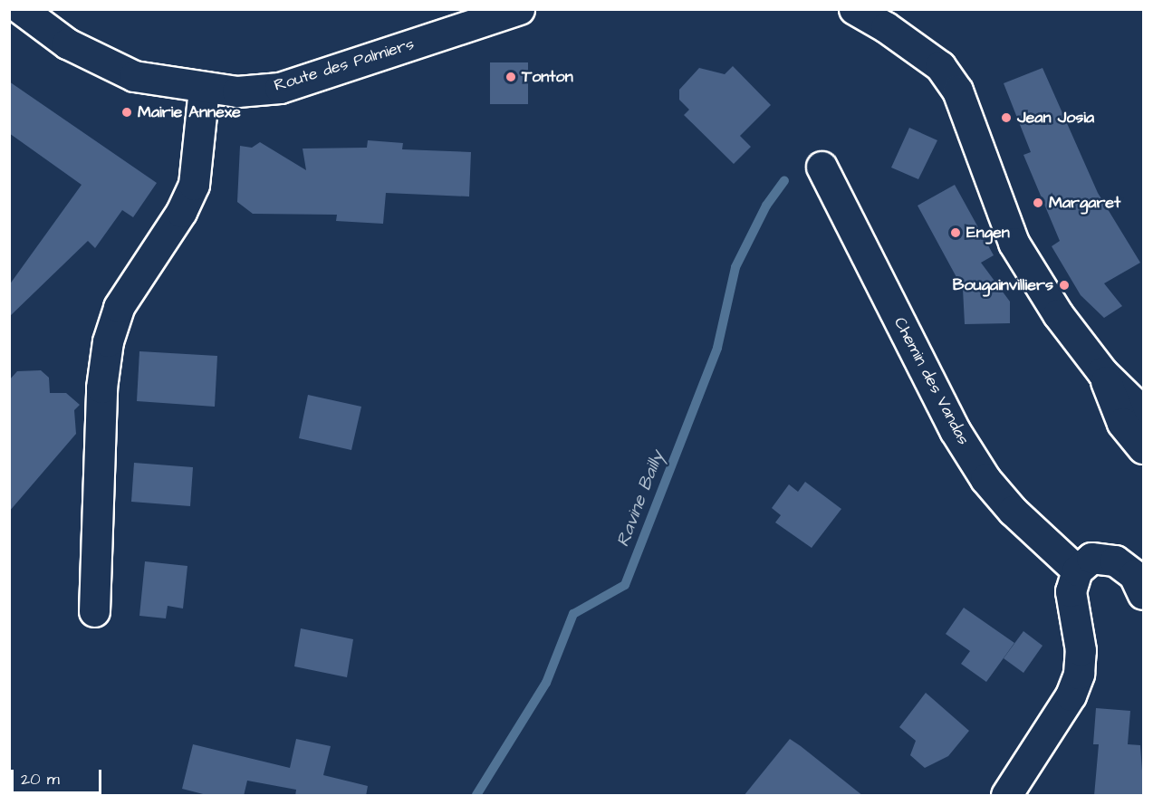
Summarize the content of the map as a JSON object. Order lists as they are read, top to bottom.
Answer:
{
  "streets": {
    "street": ["Route des Palmiers", "Chemin des Vandas"]
  },
  "water": ["Ravine Bailly"],
  "places": [
    "Tonton",
    "Mairie Annexe",
    "Jean Josia",
    "Margaret",
    "Engen",
    "Bougainvilliers"
  ],
  "scale_bar": "20 m"
}
